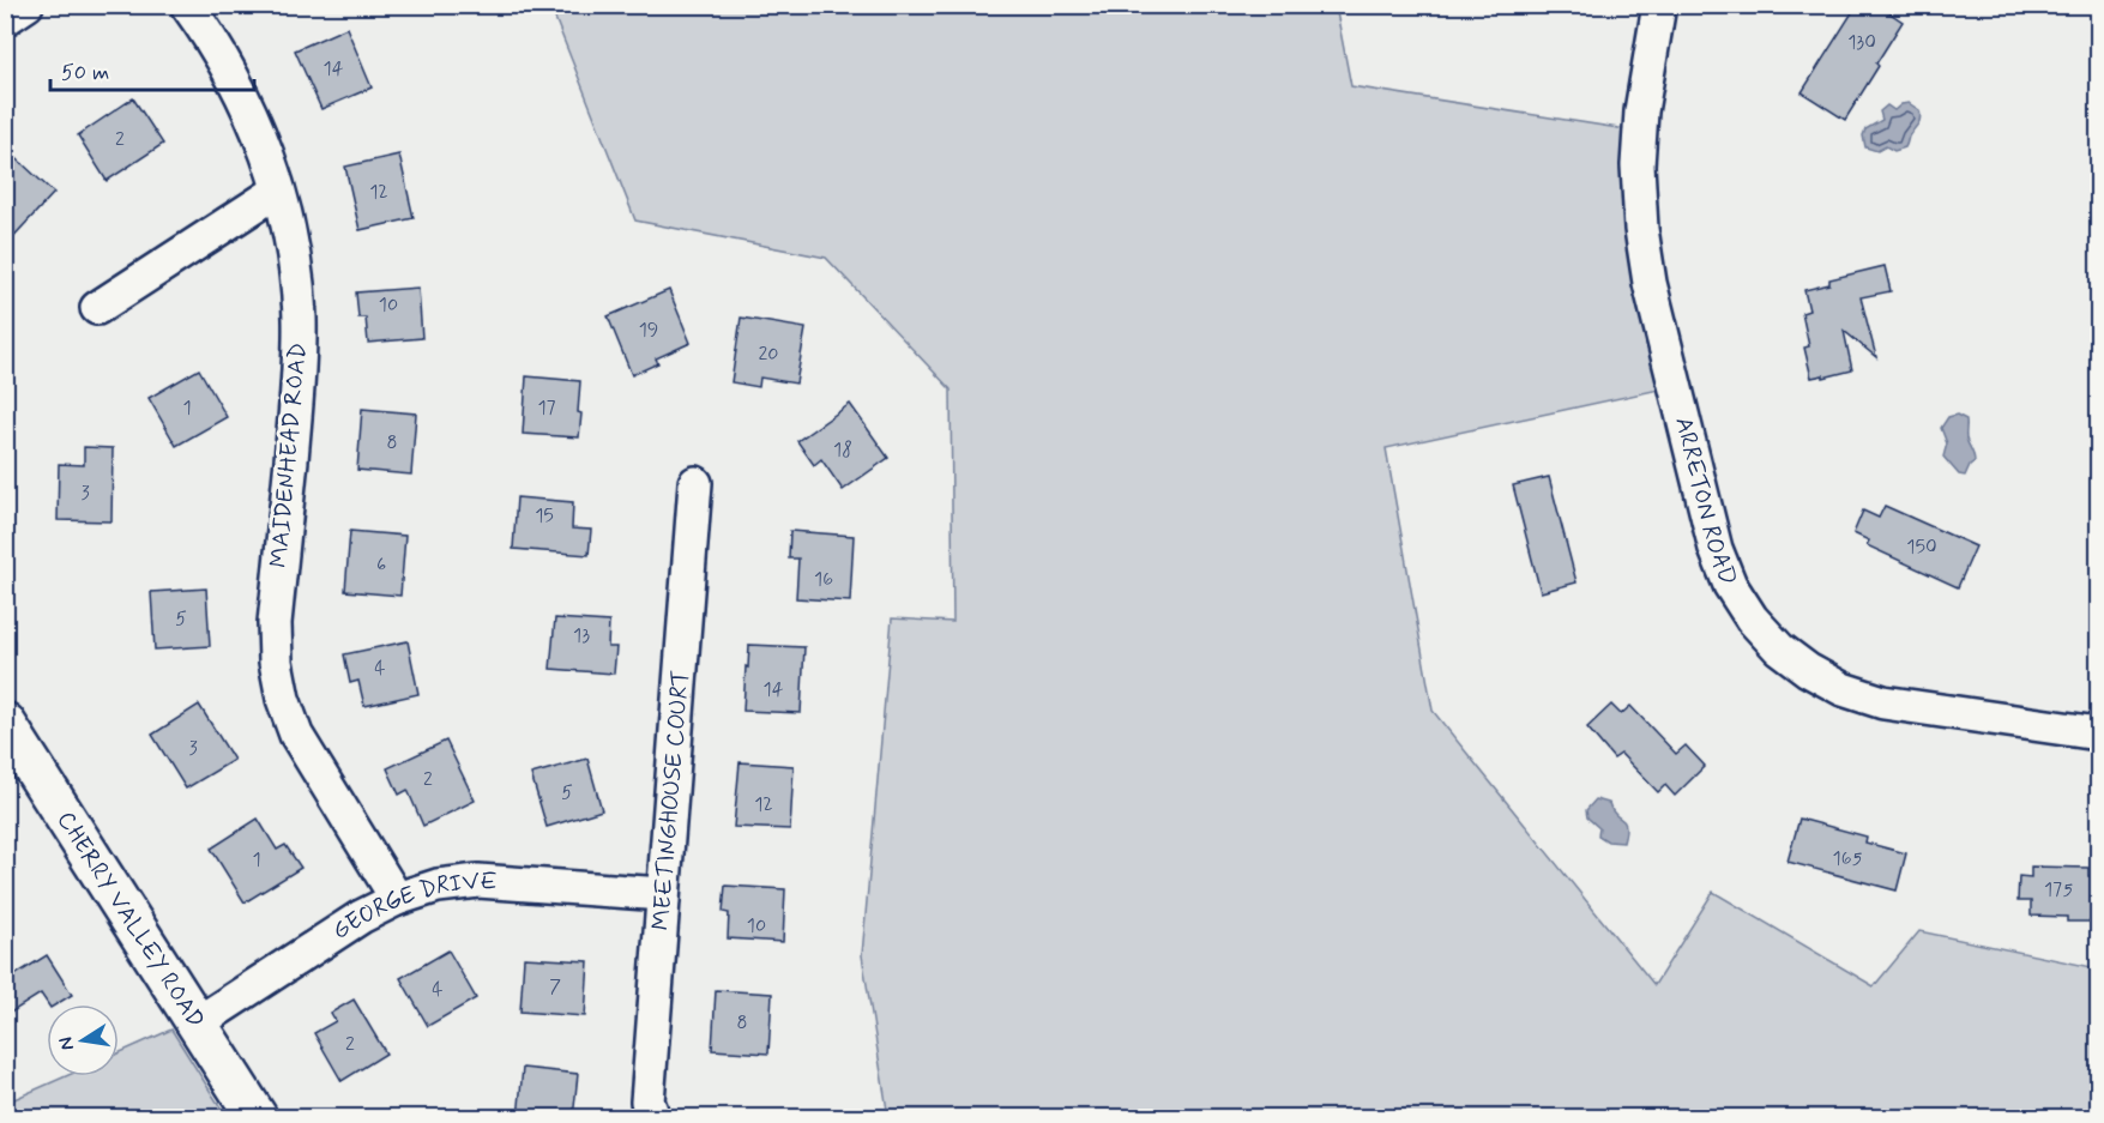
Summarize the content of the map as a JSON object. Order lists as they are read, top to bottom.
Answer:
{
  "streets": {
    "street": [
      "MAIDENHEAD ROAD",
      "ARRETON ROAD",
      "MEETINGHOUSE COURT",
      "GEORGE DRIVE",
      "CHERRY VALLEY ROAD"
    ]
  },
  "crossings": [
    ["MAIDENHEAD ROAD", "GEORGE DRIVE"],
    ["MEETINGHOUSE COURT", "GEORGE DRIVE"],
    ["GEORGE DRIVE", "CHERRY VALLEY ROAD"]
  ],
  "house_numbers": [
    "130",
    "14",
    "2",
    "12",
    "10",
    "19",
    "20",
    "1",
    "17",
    "8",
    "18",
    "3",
    "15",
    "150",
    "6",
    "16",
    "5",
    "13",
    "4",
    "14",
    "3",
    "2",
    "5",
    "12",
    "165",
    "1",
    "175",
    "10",
    "7",
    "4",
    "8",
    "2"
  ],
  "scale_bar": "50 m",
  "north": "left"
}
